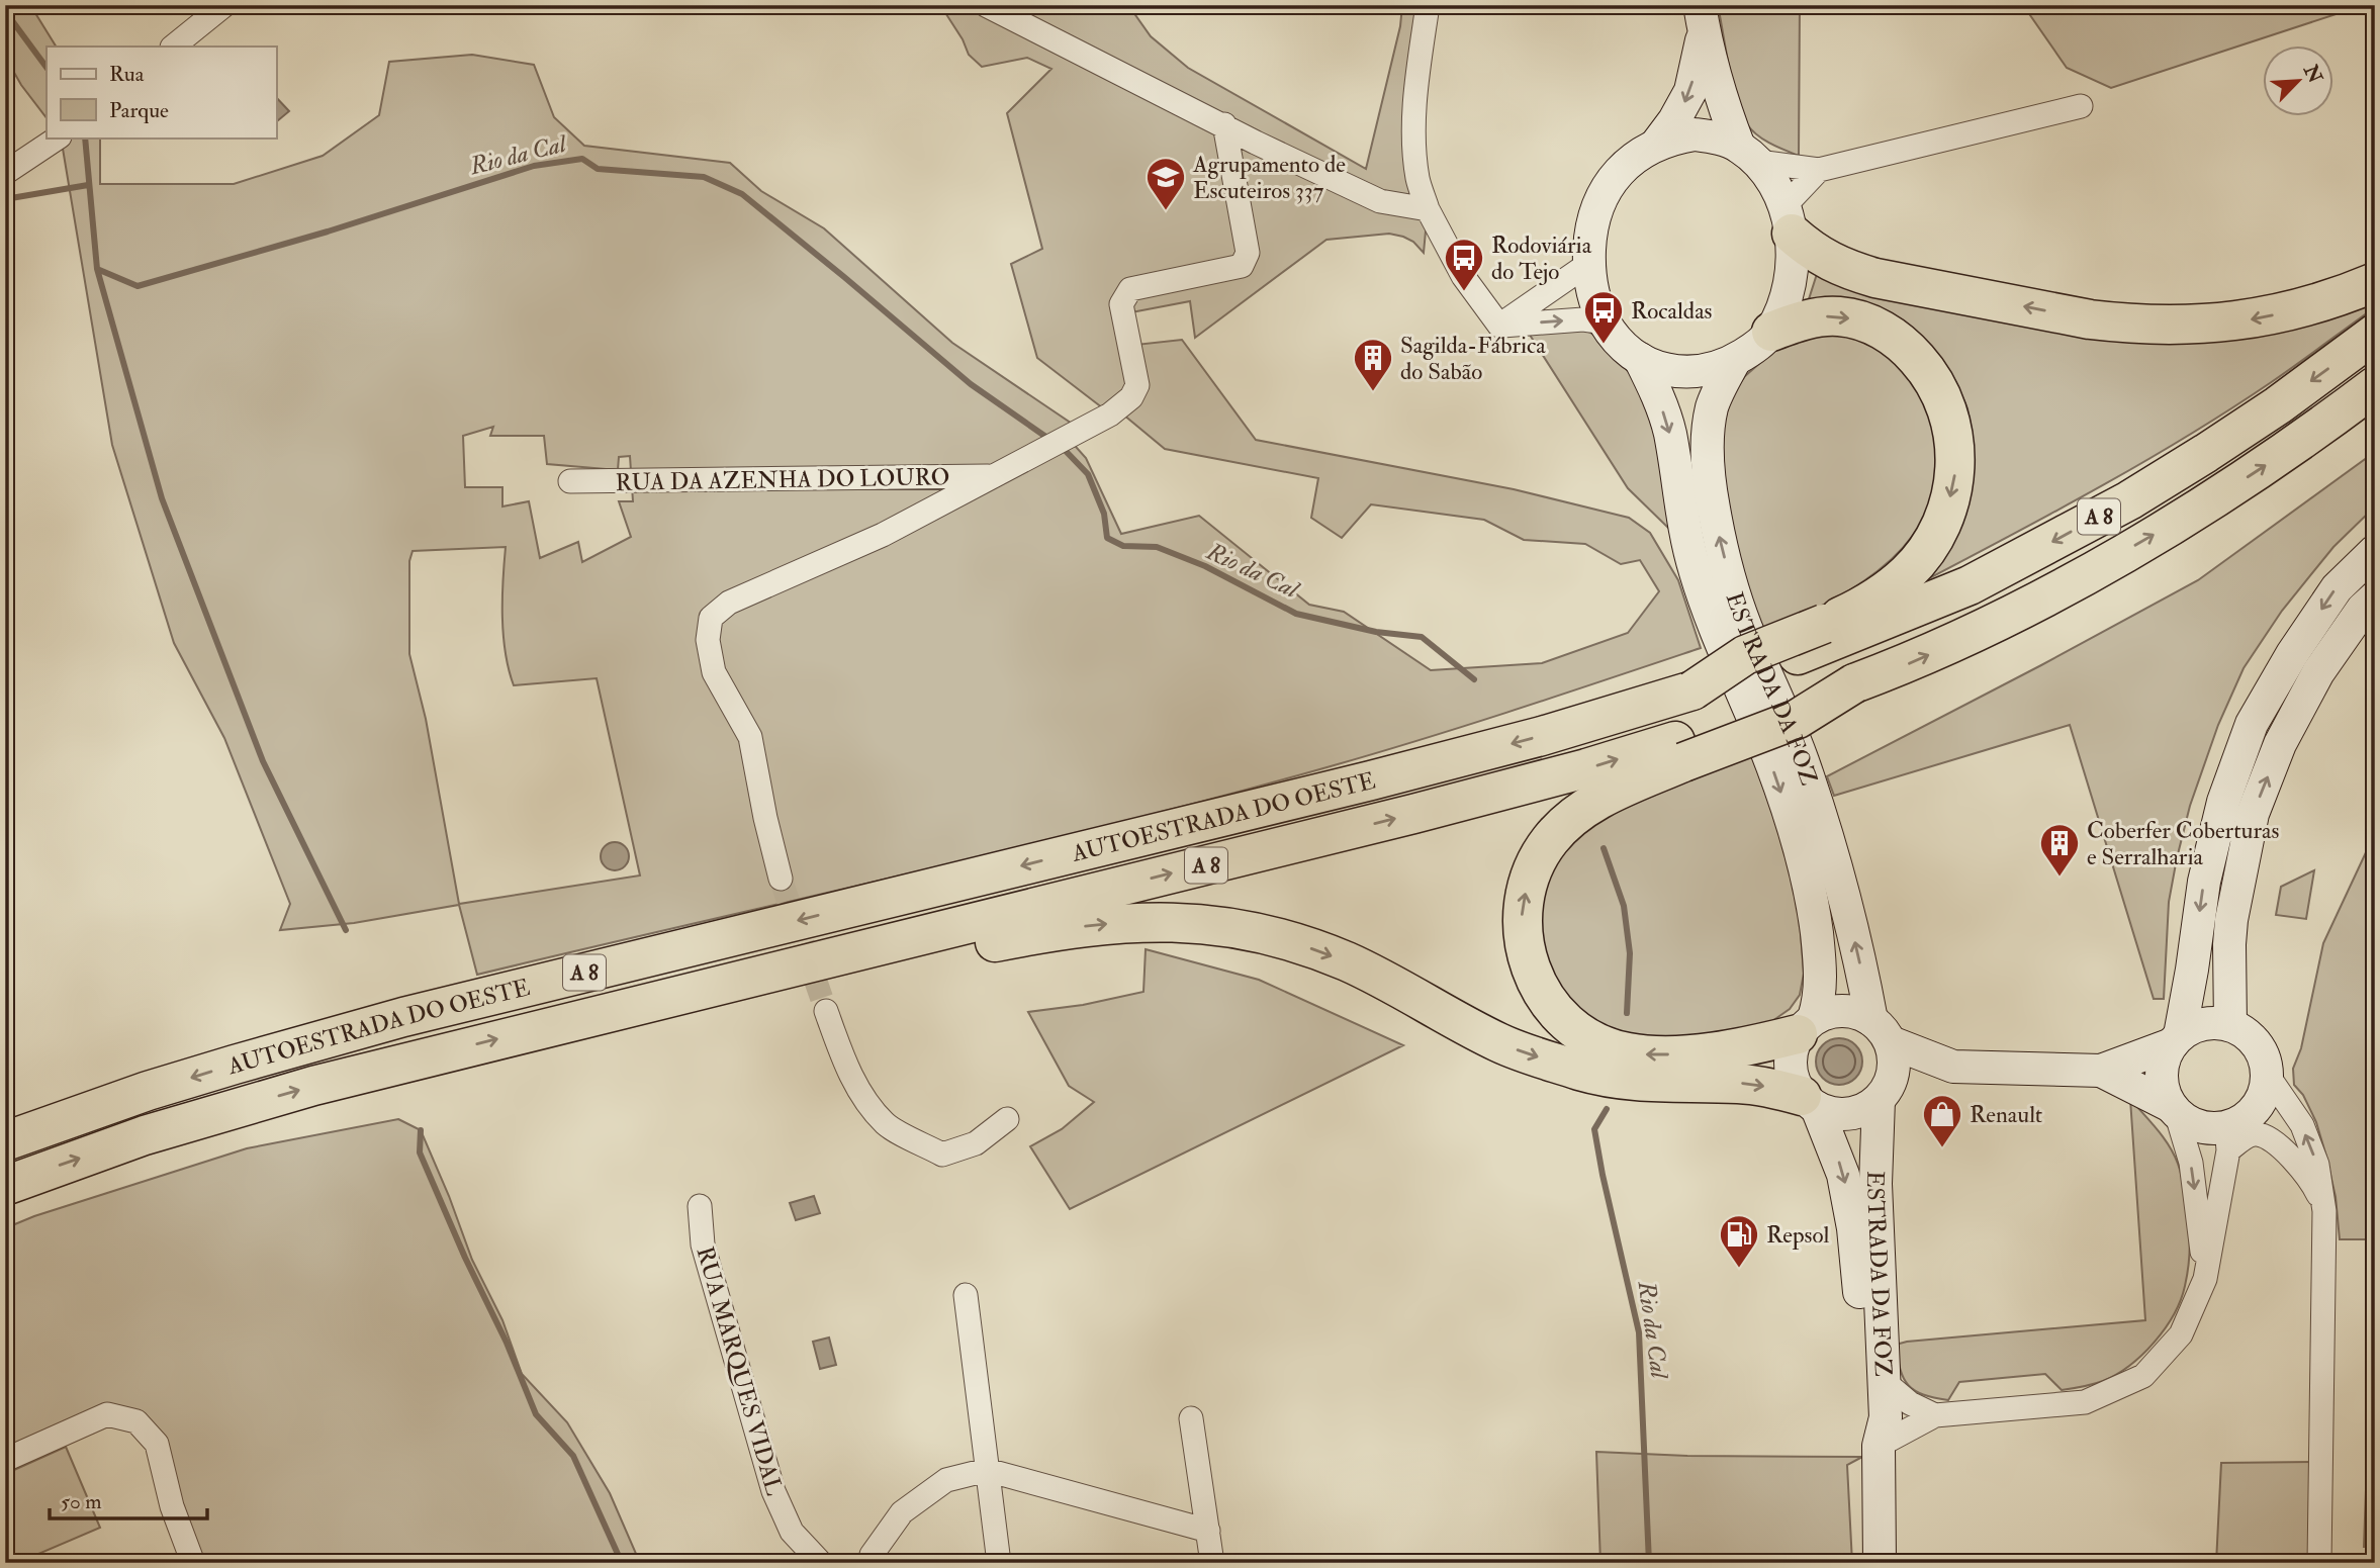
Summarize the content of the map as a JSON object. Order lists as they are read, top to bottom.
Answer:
{
  "streets": {
    "highway": ["A 8", "AUTOESTRADA DO OESTE"],
    "main road": ["ESTRADA DA FOZ"],
    "street": ["RUA DA AZENHA DO LOURO", "RUA MARQUES VIDAL"]
  },
  "water": ["Rio da Cal"],
  "places": {
    "school or university": ["Agrupamento de Escuteiros 337"],
    "bus stop": ["Rodoviária do Tejo", "Rocaldas"],
    "building": ["Sagilda-Fábrica do Sabão", "Coberfer Coberturas e Serralharia"],
    "shop": ["Renault"],
    "fuel station": ["Repsol"]
  },
  "legend": ["Rua", "Parque"],
  "scale_bar": "50 m",
  "north": "top right"
}
